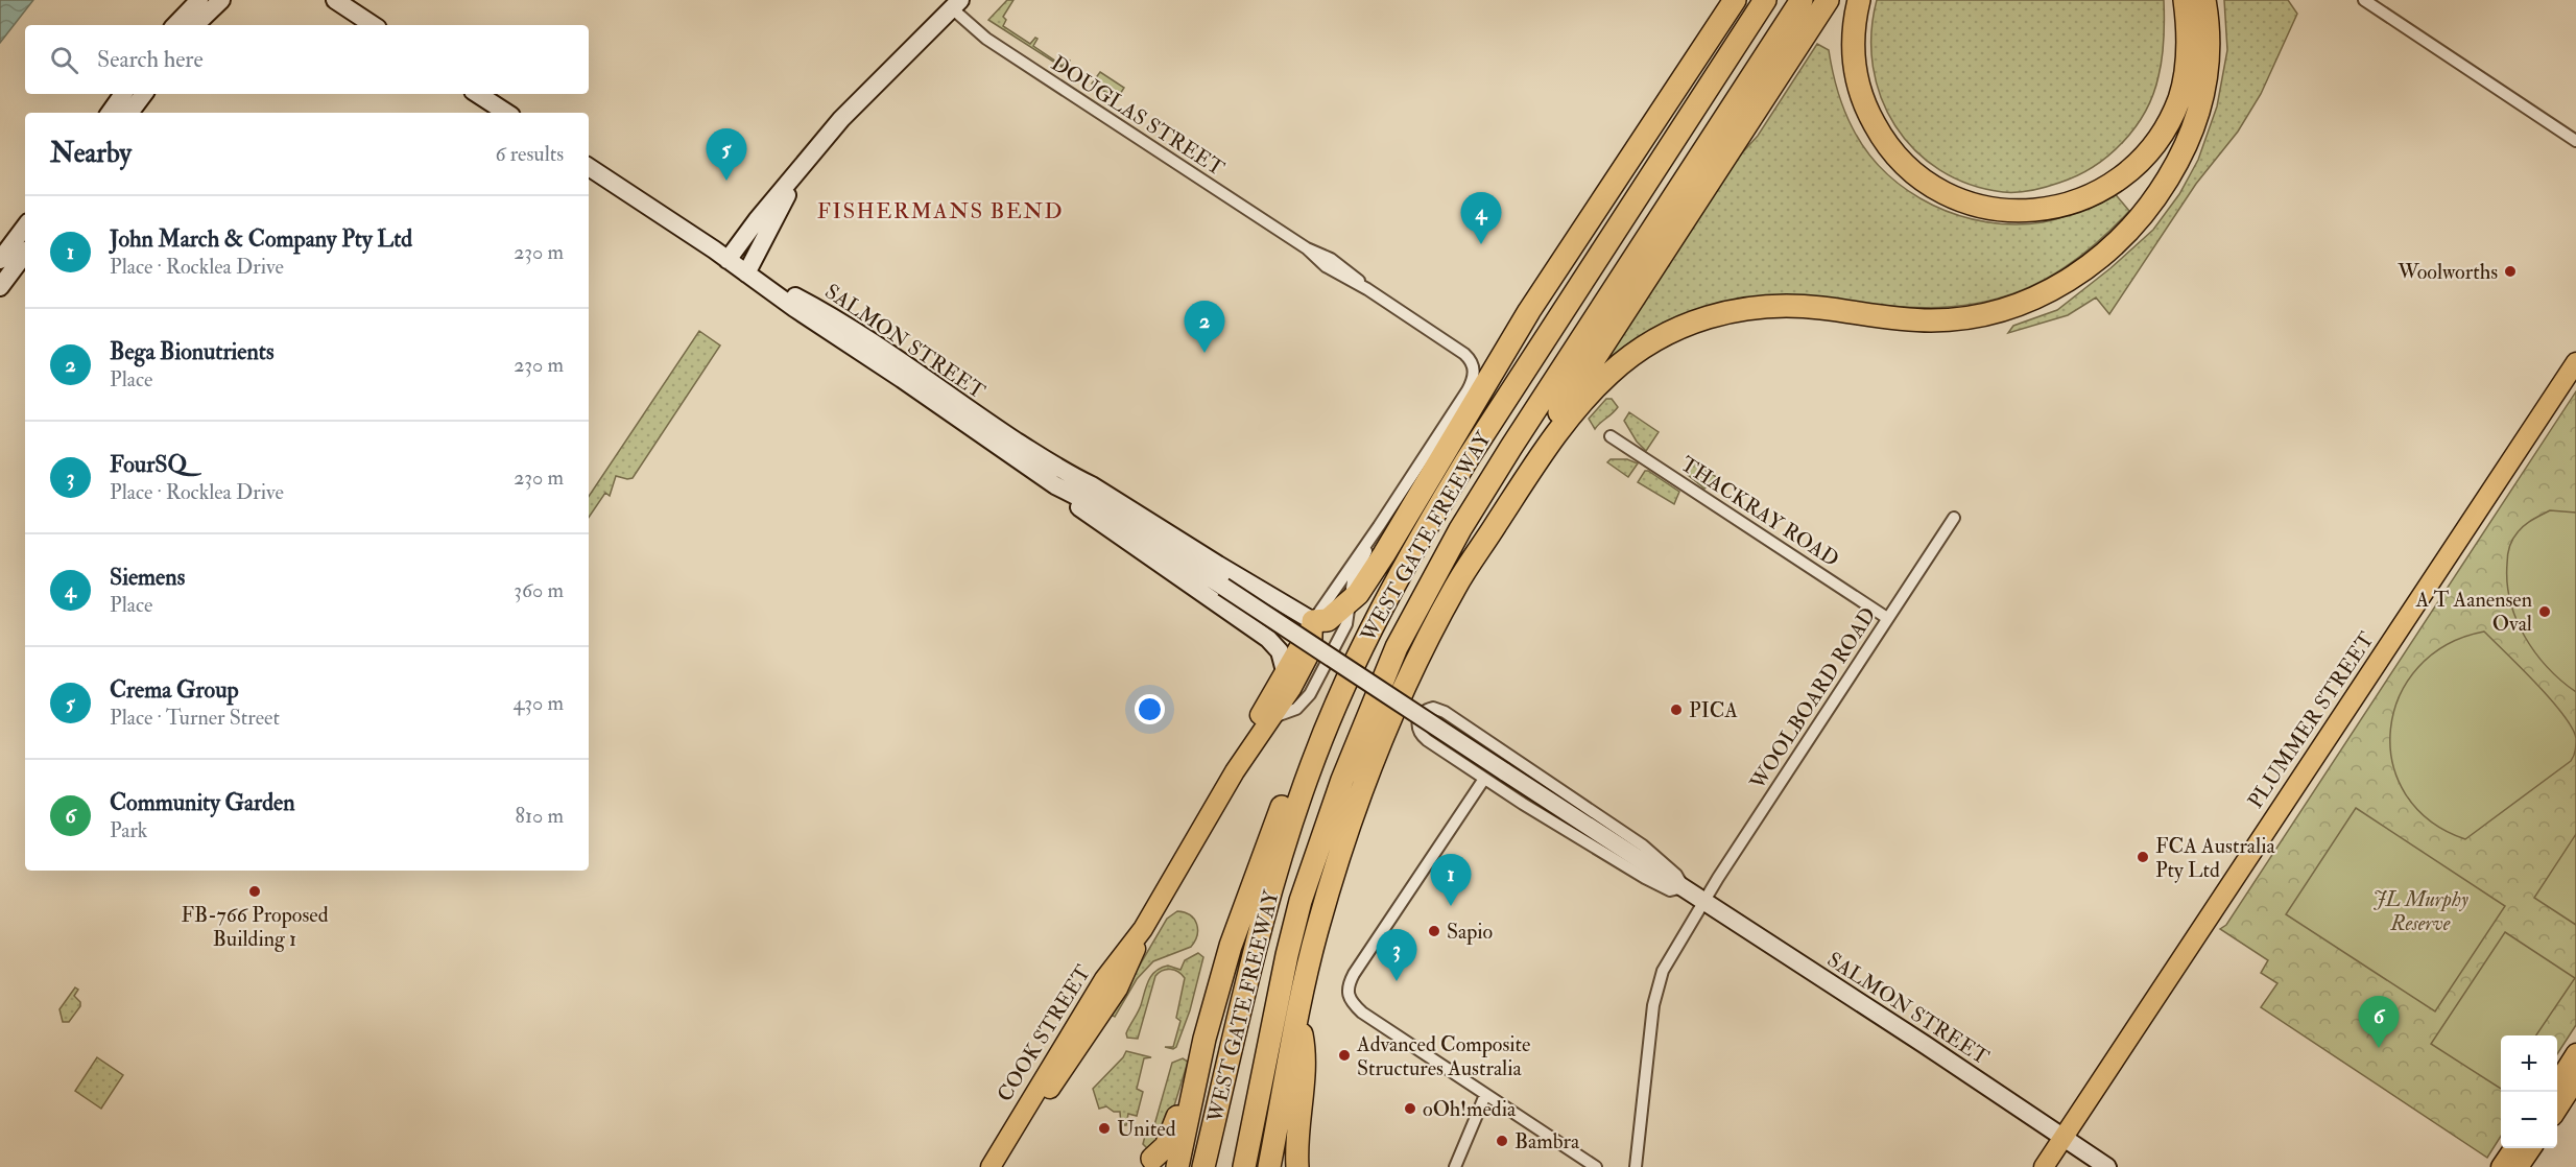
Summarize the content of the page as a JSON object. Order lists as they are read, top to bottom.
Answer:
{
  "streets": {
    "highway": ["WEST GATE FREEWAY"],
    "main road": ["PLUMMER STREET", "COOK STREET"],
    "street": [
      "DOUGLAS STREET",
      "SALMON STREET",
      "THACKRAY ROAD",
      "WOOLBOARD ROAD"
    ]
  },
  "crossings": [
    ["DOUGLAS STREET", "COOK STREET"],
    ["SALMON STREET", "WOOLBOARD ROAD"],
    ["SALMON STREET", "PLUMMER STREET"],
    ["SALMON STREET", "COOK STREET"],
    ["THACKRAY ROAD", "WOOLBOARD ROAD"]
  ],
  "districts": ["FISHERMANS BEND"],
  "parks": ["JL Murphy Reserve"],
  "places": [
    "Woolworths",
    "A T Aanensen Oval",
    "PICA",
    "FCA Australia Pty Ltd",
    "FB-766 Proposed Building 1",
    "Sapio",
    "Advanced Composite Structures Australia",
    "oOh!media",
    "United",
    "Bambra"
  ],
  "page": {
    "search": "Search here",
    "heading": ["Nearby", "6 results"],
    "pins": [
      "5",
      "4",
      "2",
      "1",
      "3",
      "6"
    ],
    "list": [
      {
        "mark": "1",
        "name": "John March & Company Pty Ltd",
        "note": "Place · Rocklea Drive",
        "value": "230 m"
      },
      {
        "mark": "2",
        "name": "Bega Bionutrients",
        "note": "Place",
        "value": "230 m"
      },
      {
        "mark": "3",
        "name": "FourSQ",
        "note": "Place · Rocklea Drive",
        "value": "230 m"
      },
      {
        "mark": "4",
        "name": "Siemens",
        "note": "Place",
        "value": "360 m"
      },
      {
        "mark": "5",
        "name": "Crema Group",
        "note": "Place · Turner Street",
        "value": "430 m"
      },
      {
        "mark": "6",
        "name": "Community Garden",
        "note": "Park",
        "value": "810 m"
      }
    ],
    "map_buttons": ["+", "−"]
  }
}
